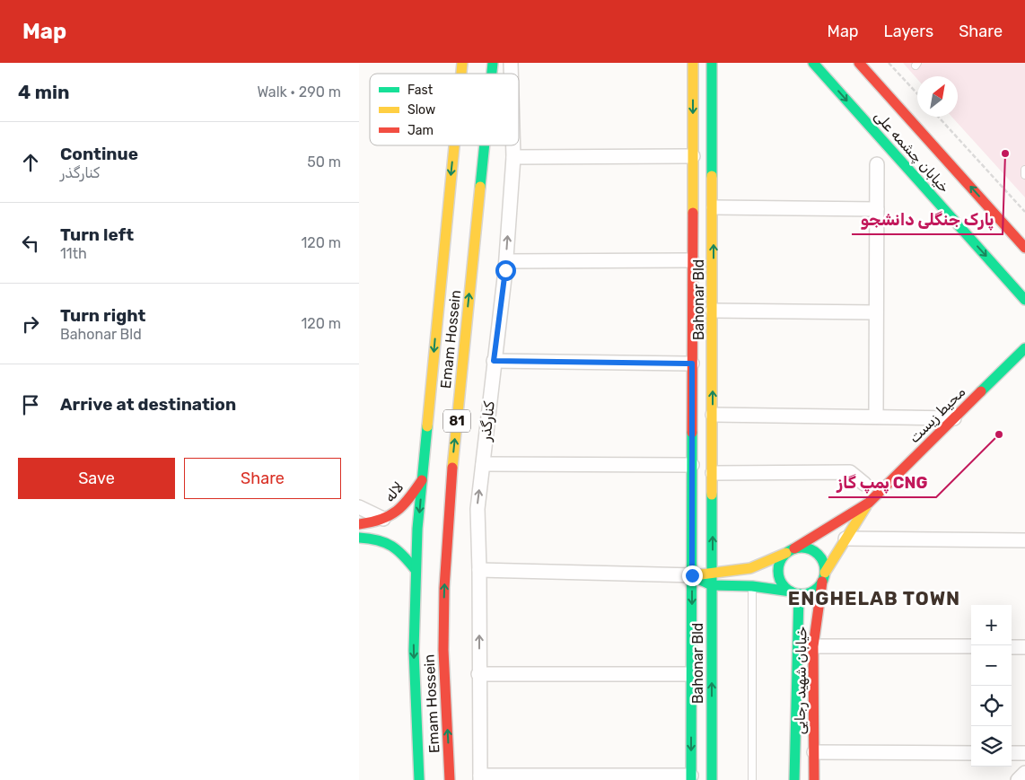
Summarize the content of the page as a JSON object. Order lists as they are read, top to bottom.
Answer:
{
  "streets": {
    "street": [
      "خیابان چشمه علی",
      "Bahonar Bld",
      "Emam Hossein",
      "محیط زیست",
      "81",
      "کنارگذر",
      "لاله",
      "خیابان شهید رجایی"
    ]
  },
  "crossings": [
    ["Bahonar Bld", "محیط زیست"],
    ["Emam Hossein", "لاله"],
    ["محیط زیست", "خیابان شهید رجایی"]
  ],
  "one_way": ["کنارگذر"],
  "districts": ["ENGHELAB TOWN"],
  "places": ["پارک جنگلی دانشجو", "پمپ گاز CNG"],
  "legend": ["Fast", "Slow", "Jam"],
  "north": "top right",
  "page": {
    "header": "Map",
    "nav": ["Map", "Layers", "Share"],
    "heading": ["4 min", "Walk · 290 m"],
    "list": [
      ["Continue", "کنارگذر", "50 m"],
      ["Turn left", "11th", "120 m"],
      ["Turn right", "Bahonar Bld", "120 m"],
      "Arrive at destination"
    ],
    "buttons": ["Save", "Share"],
    "map_buttons": ["+", "−"]
  }
}
